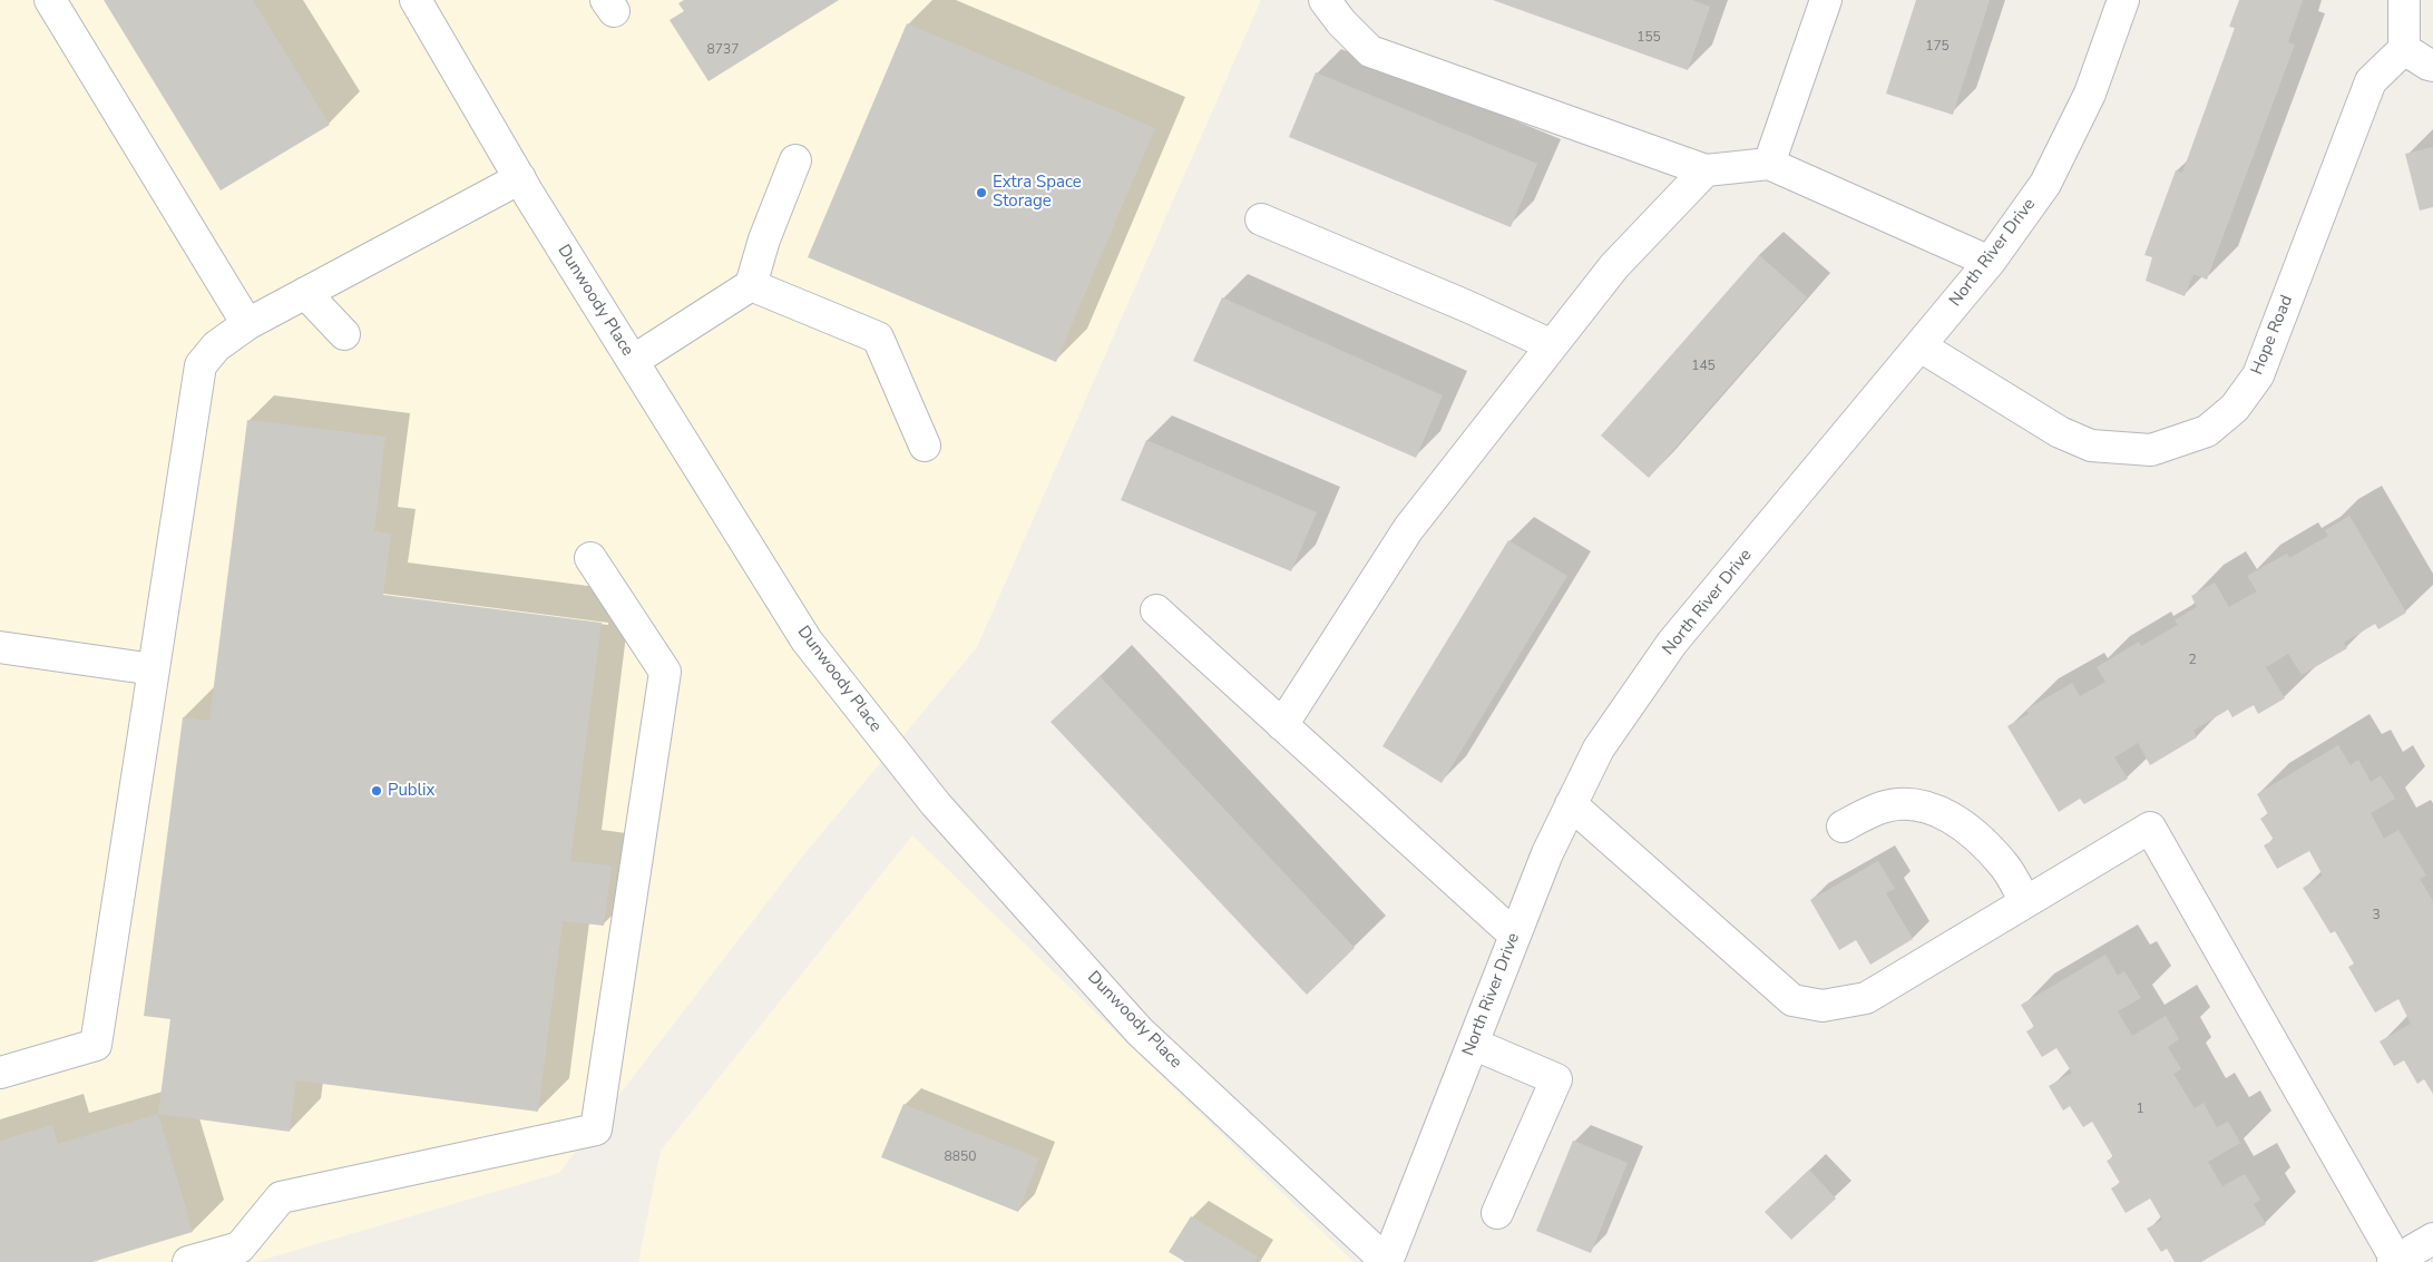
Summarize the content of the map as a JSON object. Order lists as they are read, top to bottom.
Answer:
{
  "streets": {
    "street": ["North River Drive", "Dunwoody Place", "Hope Road"]
  },
  "crossings": [
    ["North River Drive", "Dunwoody Place"],
    ["North River Drive", "Hope Road"]
  ],
  "places": ["Extra Space Storage", "Publix"],
  "house_numbers": [
    "155",
    "175",
    "8737",
    "145",
    "2",
    "3",
    "1",
    "8850"
  ]
}
